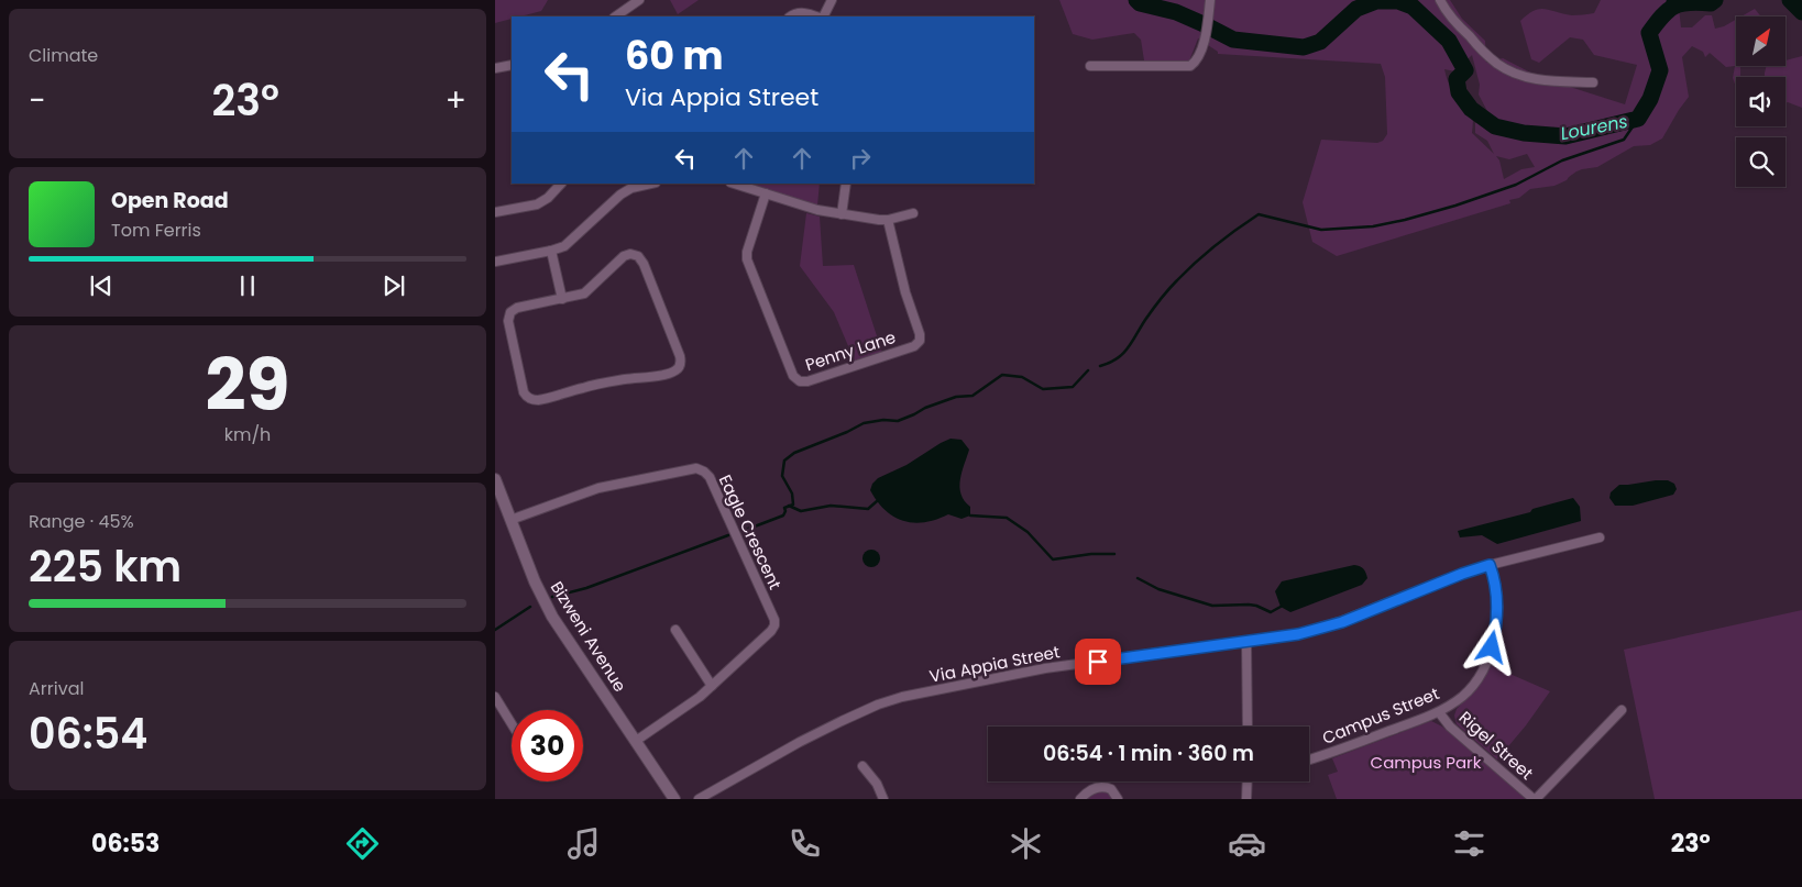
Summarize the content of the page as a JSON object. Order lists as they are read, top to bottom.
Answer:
{
  "streets": {
    "street": [
      "Penny Lane",
      "Eagle Crescent",
      "Bizweni Avenue",
      "Via Appia Street",
      "Campus Street",
      "Rigel Street"
    ]
  },
  "crossings": [
    ["Eagle Crescent", "Bizweni Avenue"],
    ["Via Appia Street", "Campus Street"],
    ["Campus Street", "Rigel Street"]
  ],
  "water": ["Lourens"],
  "parks": ["Campus Park"],
  "north": "top right",
  "page": {
    "tile": [
      "Climate",
      ["29", "km/h"],
      ["Range · 45%", "225 km"],
      ["Arrival", "06:54"]
    ],
    "turn": ["60 m", "Via Appia Street"],
    "heat": ["−", "23°", "+"],
    "song": ["Open Road", "Tom Ferris"],
    "limit": "30",
    "trip": "06:54 · 1 min · 360 m",
    "tabs": ["06:53", "23°"]
  }
}
